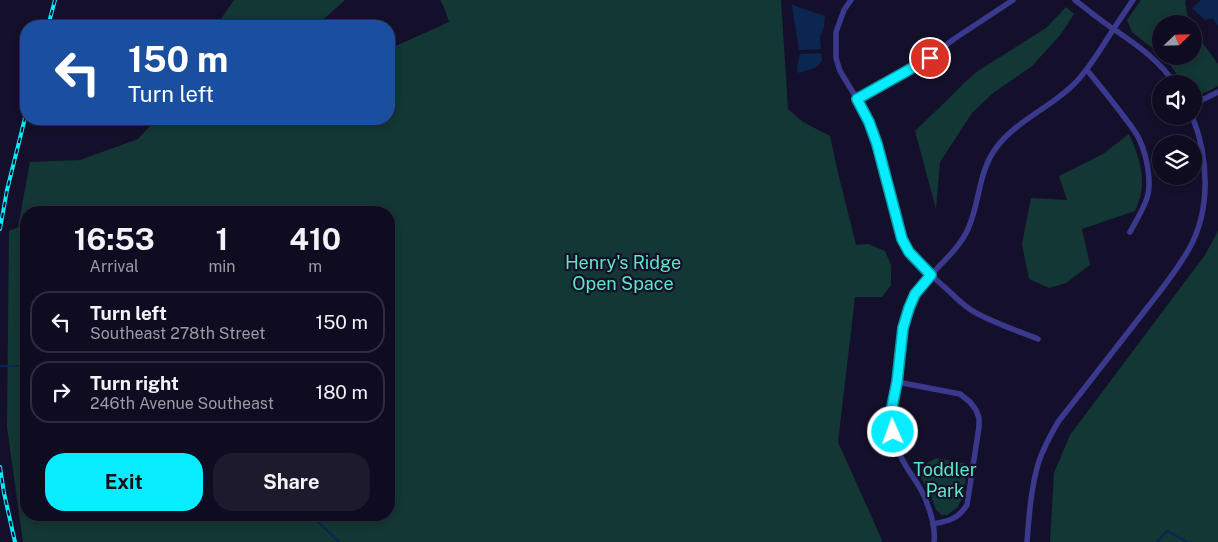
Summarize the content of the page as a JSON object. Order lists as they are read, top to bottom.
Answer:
{
  "parks": ["Henry's Ridge Open Space", "Toddler Park"],
  "north": "top right",
  "page": {
    "turn": ["150 m", "Turn left"],
    "eta": [
      "16:53",
      "Arrival",
      "1",
      "min",
      "410",
      "m"
    ],
    "list": [
      {
        "name": "Turn left",
        "note": "Southeast 278th Street",
        "value": "150 m"
      },
      {
        "name": "Turn right",
        "note": "246th Avenue Southeast",
        "value": "180 m"
      }
    ],
    "buttons": ["Exit", "Share"]
  }
}
